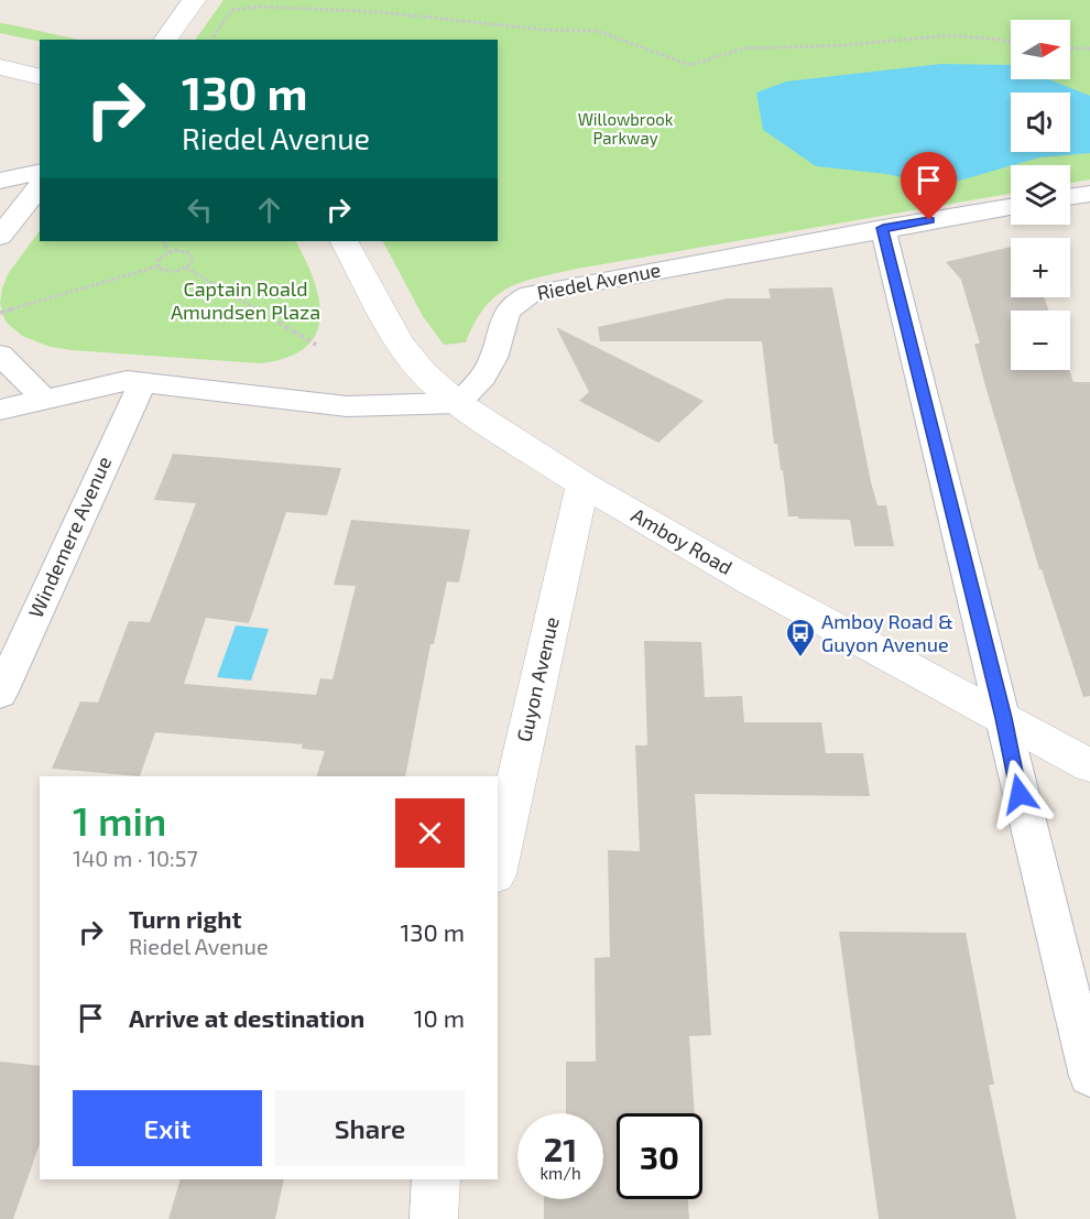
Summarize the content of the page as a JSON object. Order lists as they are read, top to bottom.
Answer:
{
  "streets": {
    "main road": ["Amboy Road", "Guyon Avenue"],
    "street": ["Riedel Avenue", "Windemere Avenue"]
  },
  "crossings": [
    ["Riedel Avenue", "Amboy Road"],
    ["Amboy Road", "Guyon Avenue"]
  ],
  "parks": ["Willowbrook Parkway", "Captain Roald Amundsen Plaza"],
  "places": {
    "bus stop": ["Amboy Road & Guyon Avenue"]
  },
  "north": "right",
  "page": {
    "map_buttons": ["+", "−"],
    "turn": ["130 m", "Riedel Avenue"],
    "heading": ["1 min", "140 m · 10:57"],
    "list": [
      {
        "name": "Turn right",
        "note": "Riedel Avenue",
        "value": "130 m"
      },
      {
        "name": "Arrive at destination",
        "value": "10 m"
      }
    ],
    "buttons": ["Exit", "Share"],
    "speed": "21 km/h",
    "limit": "30"
  }
}
